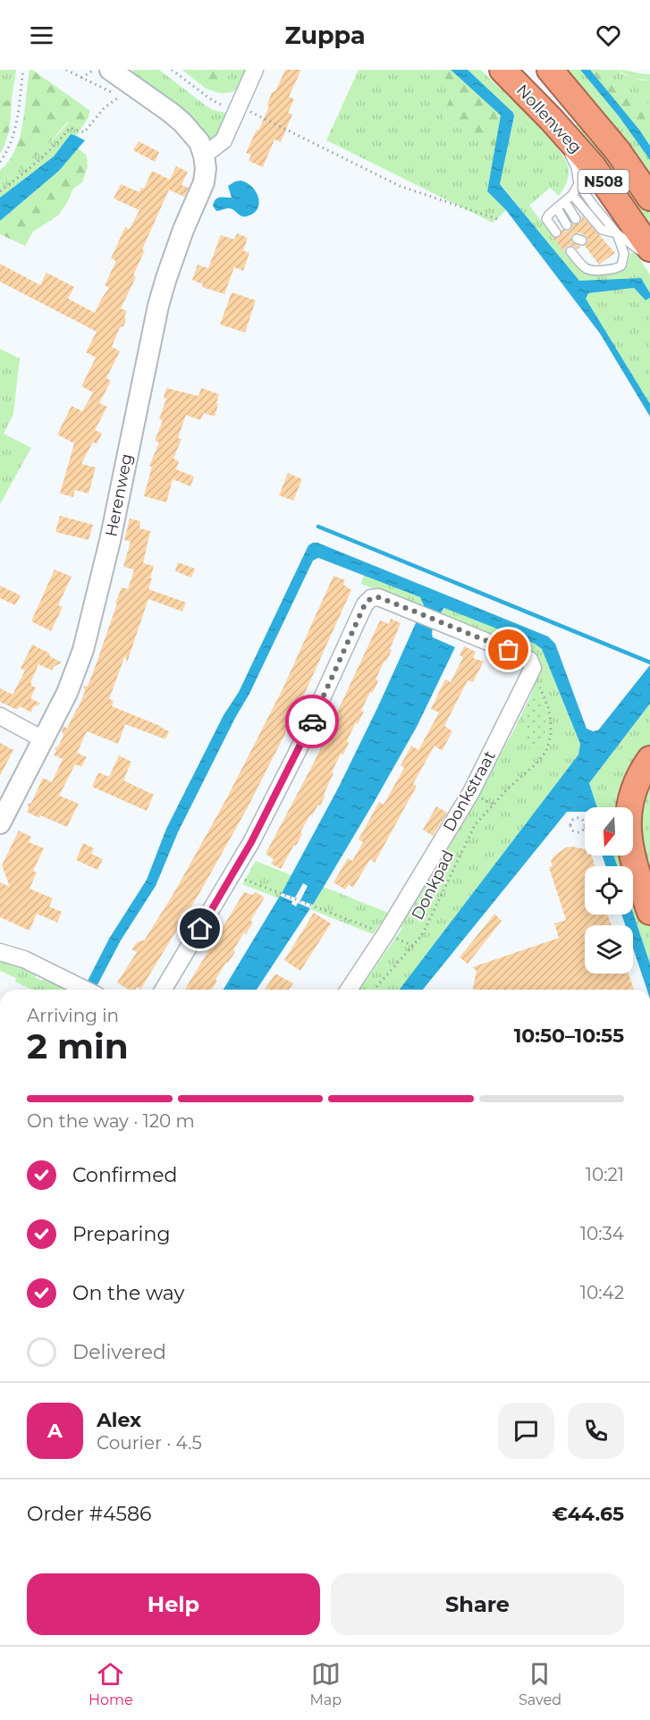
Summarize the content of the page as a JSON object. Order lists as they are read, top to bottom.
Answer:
{
  "streets": {
    "highway": ["Nollenweg", "N508"],
    "street": ["Herenweg", "Donkstraat"],
    "path": ["Donkpad"]
  },
  "crossings": [
    ["Donkstraat", "Donkpad"]
  ],
  "north": "bottom",
  "page": {
    "header": "Zuppa",
    "heading": ["2 min", "Arriving in", "10:50–10:55"],
    "panel": [
      "Alex",
      "Courier · 4.5",
      "Order #4586",
      "€44.65"
    ],
    "bar": "On the way · 120 m",
    "list": [
      ["Confirmed", "10:21"],
      ["Preparing", "10:34"],
      ["On the way", "10:42"],
      "Delivered"
    ],
    "round": "A",
    "buttons": ["Help", "Share"],
    "tabs": ["Home", "Map", "Saved"]
  }
}
